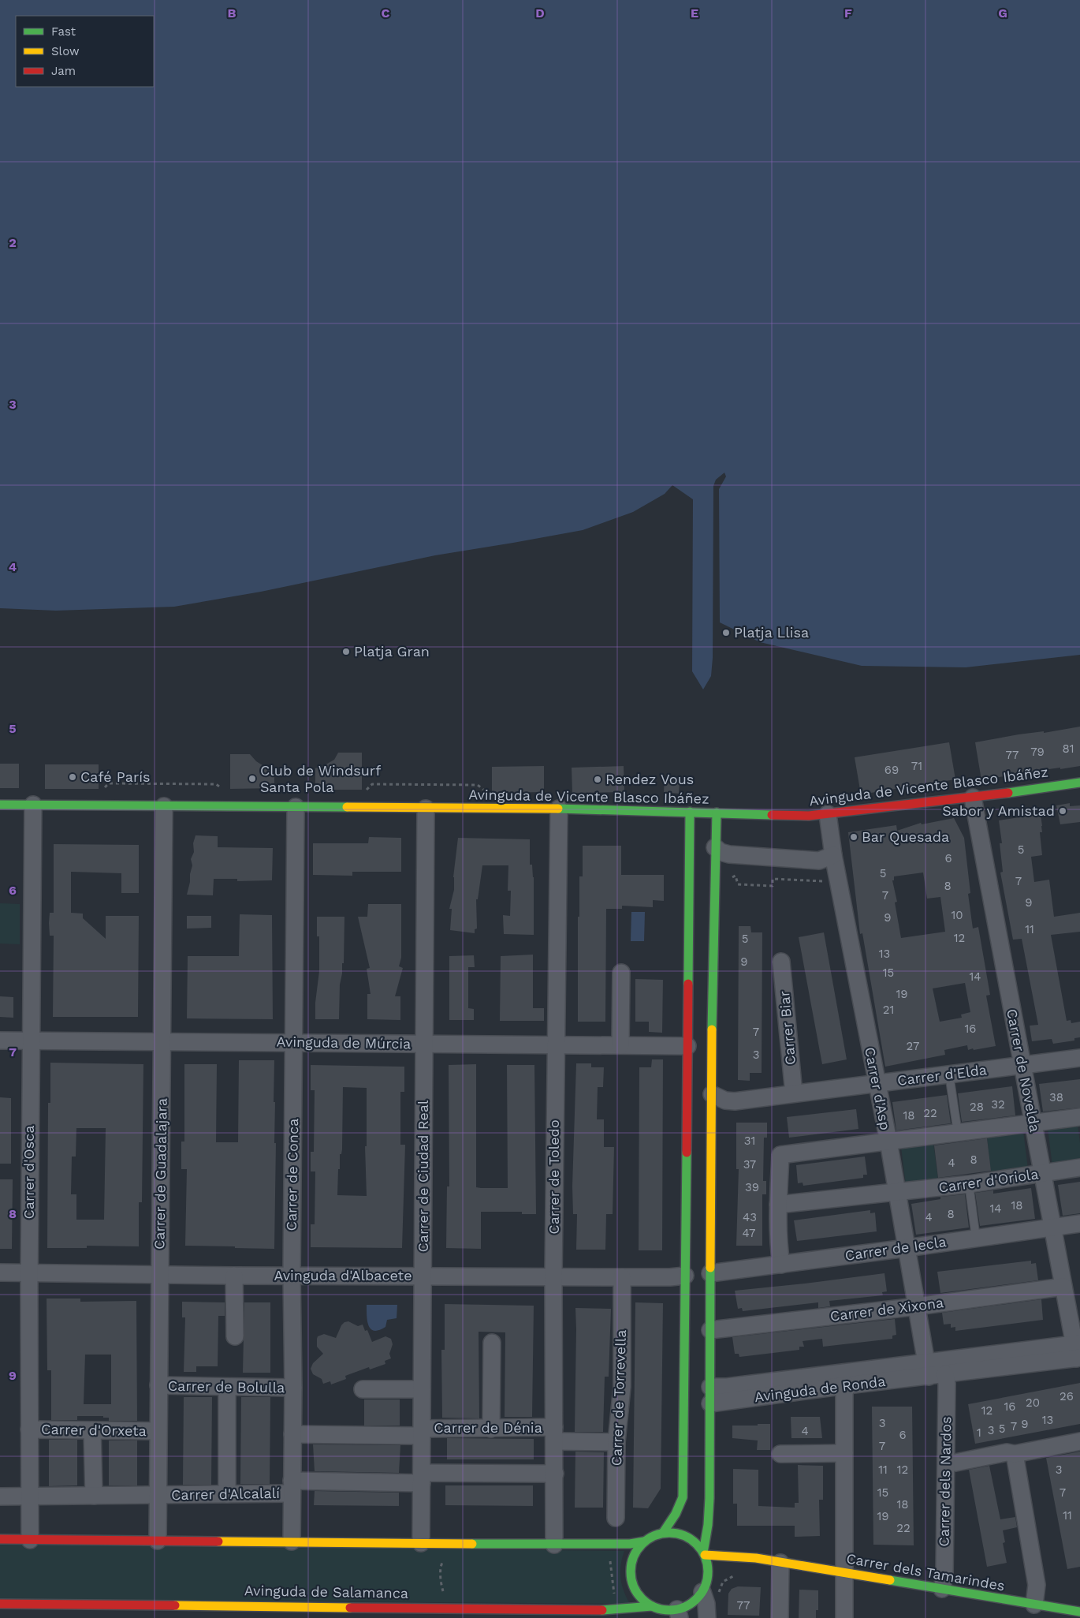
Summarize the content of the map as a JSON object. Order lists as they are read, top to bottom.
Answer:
{
  "streets": {
    "street": [
      "Avinguda de Vicente Blasco Ibáñez",
      "Carrer Biar",
      "Avinguda de Múrcia",
      "Carrer de Novelda",
      "Carrer d'Elda",
      "Carrer d'Asp",
      "Carrer d'Osca",
      "Carrer de Guadalajara",
      "Carrer de Conca",
      "Carrer de Ciudad Real",
      "Carrer de Toledo",
      "Carrer d'Oriola",
      "Carrer de Iecla",
      "Avinguda d'Albacete",
      "Carrer de Xixona",
      "Carrer de Bolulla",
      "Avinguda de Ronda",
      "Carrer de Torrevella",
      "Carrer de Dénia",
      "Carrer d'Orxeta",
      "Carrer dels Nardos",
      "Carrer d'Alcalalí",
      "Carrer dels Tamarindes",
      "Avinguda de Salamanca"
    ]
  },
  "crossings": [
    ["Avinguda de Vicente Blasco Ibáñez", "Carrer de Novelda"],
    ["Avinguda de Vicente Blasco Ibáñez", "Carrer d'Asp"],
    ["Avinguda de Vicente Blasco Ibáñez", "Carrer d'Osca"],
    ["Avinguda de Vicente Blasco Ibáñez", "Carrer de Guadalajara"],
    ["Avinguda de Vicente Blasco Ibáñez", "Carrer de Conca"],
    ["Avinguda de Vicente Blasco Ibáñez", "Carrer de Ciudad Real"],
    ["Avinguda de Vicente Blasco Ibáñez", "Carrer de Toledo"],
    ["Carrer Biar", "Carrer d'Elda"],
    ["Avinguda de Múrcia", "Carrer d'Osca"],
    ["Avinguda de Múrcia", "Carrer de Guadalajara"],
    ["Avinguda de Múrcia", "Carrer de Conca"],
    ["Avinguda de Múrcia", "Carrer de Ciudad Real"],
    ["Avinguda de Múrcia", "Carrer de Toledo"],
    ["Carrer de Novelda", "Carrer d'Elda"],
    ["Carrer de Novelda", "Carrer d'Oriola"],
    ["Carrer de Novelda", "Carrer de Iecla"],
    ["Carrer de Novelda", "Carrer de Xixona"],
    ["Carrer de Novelda", "Avinguda de Ronda"],
    ["Carrer d'Elda", "Carrer d'Asp"],
    ["Carrer d'Asp", "Carrer d'Oriola"],
    ["Carrer d'Asp", "Carrer de Iecla"],
    ["Carrer d'Asp", "Carrer de Xixona"],
    ["Carrer d'Asp", "Avinguda de Ronda"],
    ["Carrer d'Osca", "Avinguda d'Albacete"],
    ["Carrer d'Osca", "Carrer d'Orxeta"],
    ["Carrer d'Osca", "Carrer d'Alcalalí"],
    ["Carrer de Guadalajara", "Avinguda d'Albacete"],
    ["Carrer de Guadalajara", "Carrer de Bolulla"],
    ["Carrer de Guadalajara", "Carrer d'Orxeta"],
    ["Carrer de Guadalajara", "Carrer d'Alcalalí"],
    ["Carrer de Conca", "Avinguda d'Albacete"],
    ["Carrer de Conca", "Carrer de Bolulla"],
    ["Carrer de Conca", "Carrer de Dénia"],
    ["Carrer de Conca", "Carrer d'Alcalalí"],
    ["Carrer de Ciudad Real", "Avinguda d'Albacete"],
    ["Carrer de Ciudad Real", "Carrer de Dénia"],
    ["Carrer de Ciudad Real", "Carrer d'Alcalalí"],
    ["Carrer de Toledo", "Avinguda d'Albacete"],
    ["Carrer de Toledo", "Carrer de Dénia"],
    ["Carrer de Toledo", "Carrer d'Alcalalí"],
    ["Avinguda d'Albacete", "Carrer de Torrevella"],
    ["Avinguda de Ronda", "Carrer dels Nardos"],
    ["Carrer de Torrevella", "Carrer de Dénia"],
    ["Carrer dels Nardos", "Carrer dels Tamarindes"],
    ["Carrer dels Tamarindes", "Avinguda de Salamanca"]
  ],
  "places": [
    "Platja Llisa",
    "Platja Gran",
    "Café París",
    "Club de Windsurf Santa Pola",
    "Rendez Vous",
    "Sabor y Amistad",
    "Bar Quesada"
  ],
  "house_numbers": [
    "81",
    "79",
    "77",
    "71",
    "69",
    "5",
    "6",
    "5",
    "7",
    "8",
    "7",
    "9",
    "10",
    "9",
    "11",
    "12",
    "5",
    "13",
    "9",
    "15",
    "14",
    "19",
    "21",
    "16",
    "7",
    "27",
    "3",
    "38",
    "32",
    "28",
    "22",
    "18",
    "31",
    "8",
    "4",
    "37",
    "39",
    "18",
    "14",
    "8",
    "43",
    "4",
    "47",
    "26",
    "20",
    "16",
    "12",
    "13",
    "3",
    "9",
    "7",
    "5",
    "3",
    "4",
    "1",
    "6",
    "7",
    "11",
    "12",
    "3",
    "15",
    "7",
    "18",
    "11",
    "19",
    "22",
    "77"
  ],
  "legend": ["Fast", "Slow", "Jam"],
  "grid": {
    "columns": [
      "B",
      "C",
      "D",
      "E",
      "F",
      "G"
    ],
    "rows": [
      "2",
      "3",
      "4",
      "5",
      "6",
      "7",
      "8",
      "9"
    ]
  }
}
